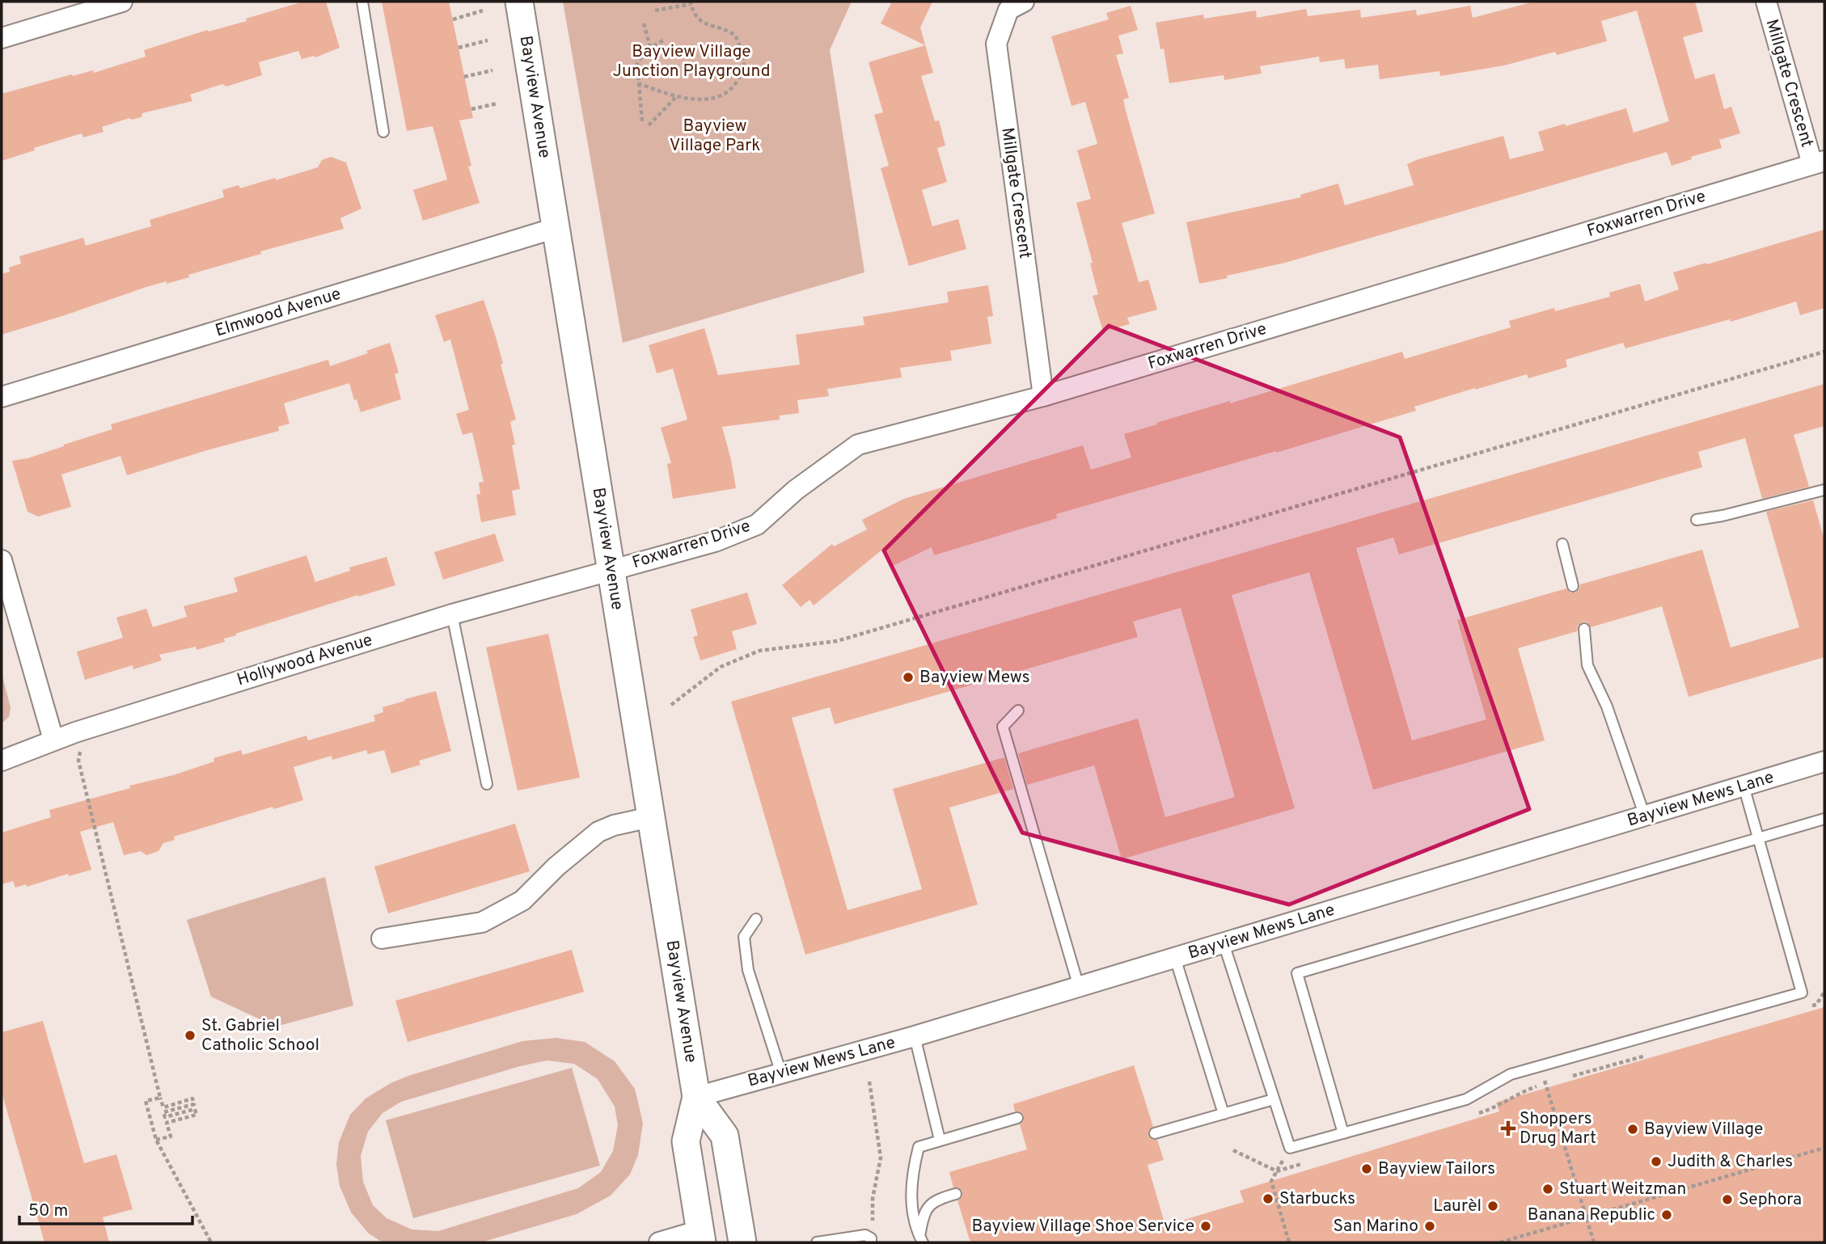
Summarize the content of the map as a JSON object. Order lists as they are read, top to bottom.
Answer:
{
  "streets": {
    "main road": ["Bayview Avenue"],
    "street": [
      "Millgate Crescent",
      "Foxwarren Drive",
      "Elmwood Avenue",
      "Hollywood Avenue",
      "Bayview Mews Lane"
    ]
  },
  "crossings": [
    ["Millgate Crescent", "Foxwarren Drive"],
    ["Bayview Avenue", "Foxwarren Drive"],
    ["Bayview Avenue", "Elmwood Avenue"],
    ["Bayview Avenue", "Hollywood Avenue"],
    ["Bayview Avenue", "Bayview Mews Lane"],
    ["Foxwarren Drive", "Hollywood Avenue"]
  ],
  "parks": ["Bayview Village Junction Playground", "Bayview Village Park"],
  "places": {
    "other": [
      "Bayview Mews",
      "St. Gabriel Catholic School",
      "Bayview Village",
      "Judith & Charles",
      "Bayview Tailors",
      "Stuart Weitzman",
      "Starbucks",
      "Sephora",
      "Laurèl",
      "Banana Republic",
      "Bayview Village Shoe Service",
      "San Marino"
    ],
    "health": ["Shoppers Drug Mart"]
  },
  "scale_bar": "50 m"
}
